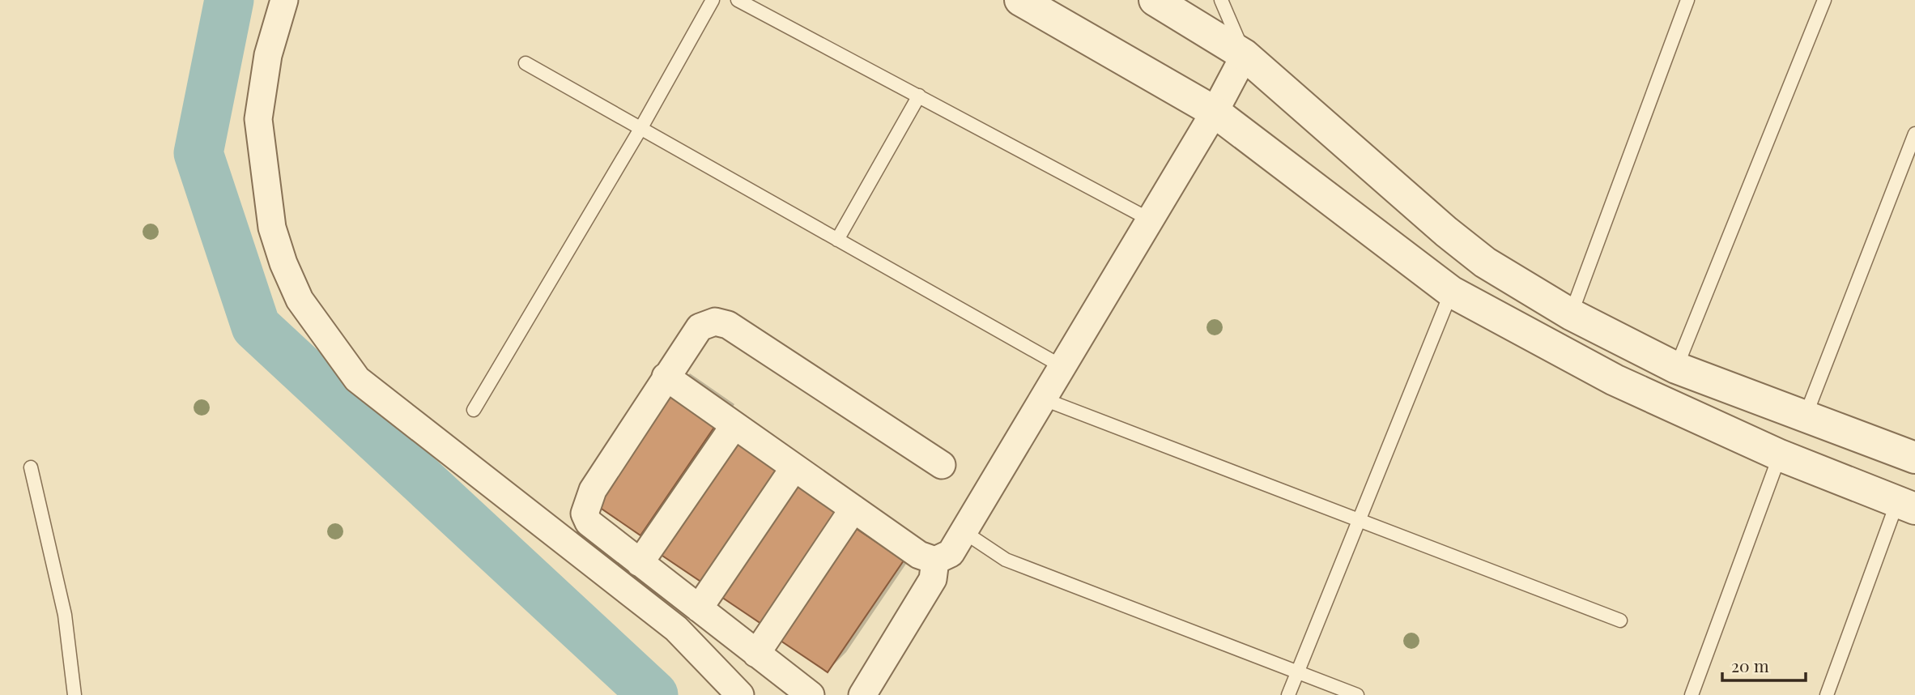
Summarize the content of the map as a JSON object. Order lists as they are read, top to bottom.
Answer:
{
  "scale_bar": "20 m"
}
